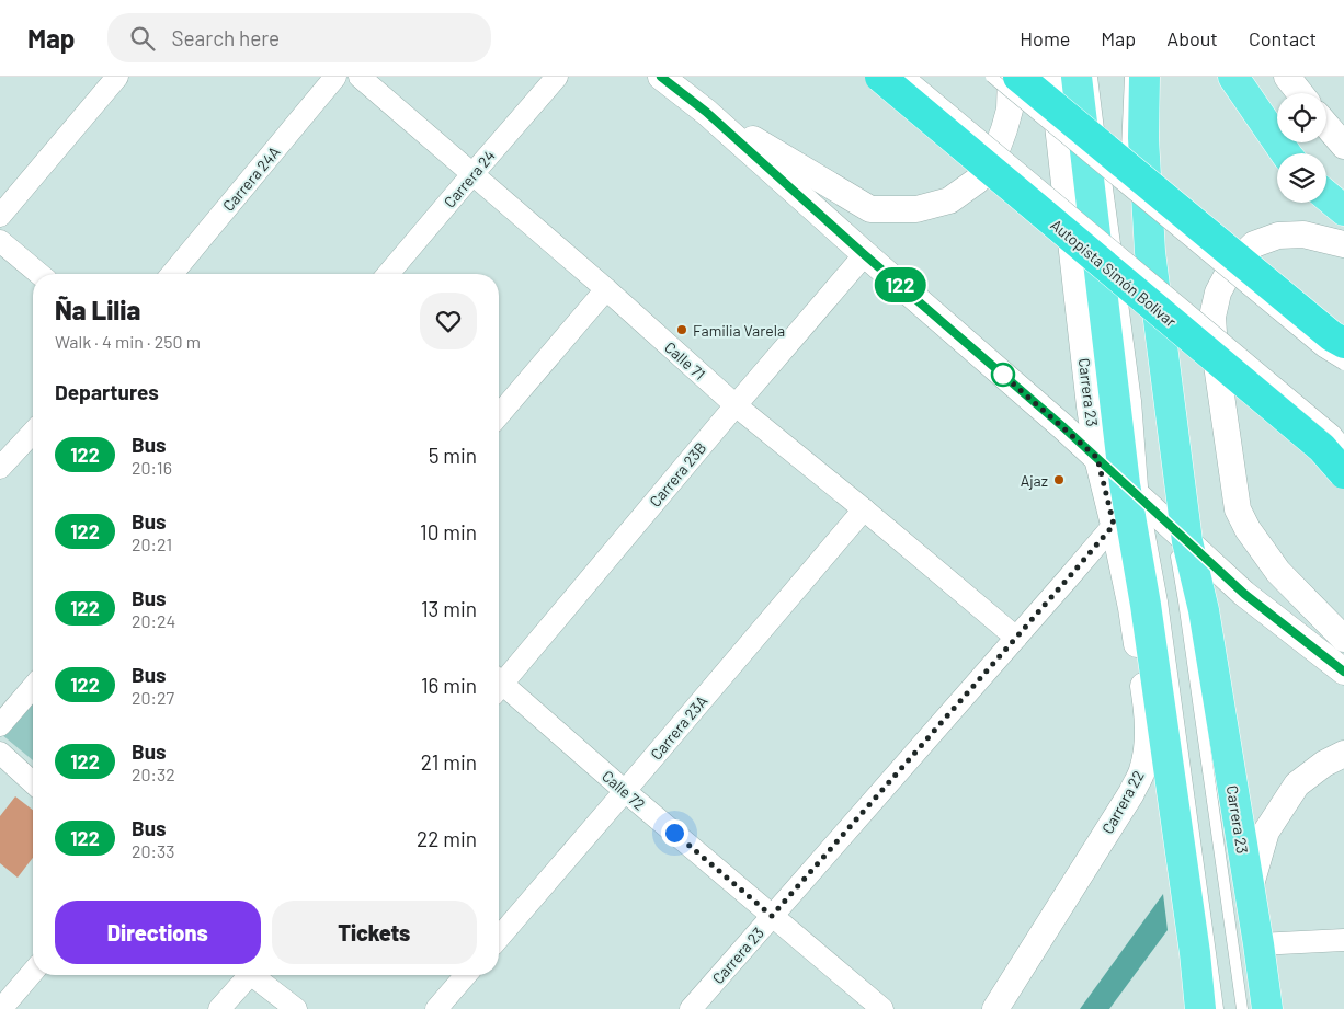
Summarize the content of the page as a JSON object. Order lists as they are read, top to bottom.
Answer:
{
  "streets": {
    "highway": ["Autopista Simón Bolívar"],
    "main road": ["Carrera 23"],
    "street": [
      "Carrera 24A",
      "Carrera 24",
      "Calle 71",
      "Carrera 23B",
      "Carrera 23A",
      "Calle 72",
      "Carrera 22"
    ]
  },
  "crossings": [
    ["Carrera 24", "Calle 71"],
    ["Calle 71", "Carrera 23"],
    ["Calle 71", "Carrera 23B"],
    ["Calle 71", "Carrera 23A"],
    ["Carrera 23", "Calle 72"],
    ["Carrera 23", "Carrera 22"],
    ["Carrera 23A", "Calle 72"]
  ],
  "places": ["Familia Varela", "Ajaz"],
  "lines": ["bus line 122"],
  "page": {
    "header": "Map",
    "search": "Search here",
    "nav": [
      "Home",
      "Map",
      "About",
      "Contact"
    ],
    "on_map": "122",
    "heading": [
      ["Ña Lilia", "Walk · 4 min · 250 m"],
      "Departures"
    ],
    "list": [
      {
        "mark": "122",
        "name": "Bus",
        "note": "20:16",
        "value": "5 min"
      },
      {
        "mark": "122",
        "name": "Bus",
        "note": "20:21",
        "value": "10 min"
      },
      {
        "mark": "122",
        "name": "Bus",
        "note": "20:24",
        "value": "13 min"
      },
      {
        "mark": "122",
        "name": "Bus",
        "note": "20:27",
        "value": "16 min"
      },
      {
        "mark": "122",
        "name": "Bus",
        "note": "20:32",
        "value": "21 min"
      },
      {
        "mark": "122",
        "name": "Bus",
        "note": "20:33",
        "value": "22 min"
      }
    ],
    "buttons": ["Directions", "Tickets"]
  }
}
